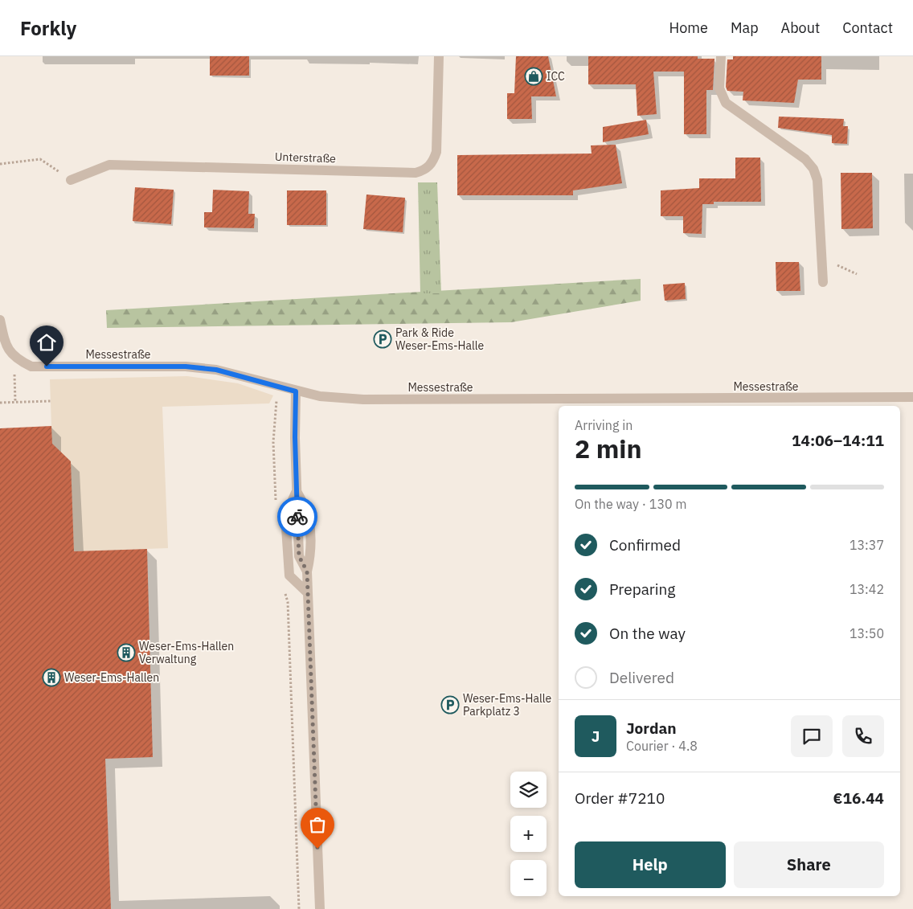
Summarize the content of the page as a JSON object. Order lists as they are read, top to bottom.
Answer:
{
  "streets": {
    "street": ["Unterstraße", "Messestraße"]
  },
  "places": {
    "shop": ["ICC"],
    "parking": ["Park & Ride Weser-Ems-Halle", "Weser-Ems-Halle Parkplatz 3"],
    "building": ["Weser-Ems-Hallen Verwaltung", "Weser-Ems-Hallen"]
  },
  "page": {
    "header": "Forkly",
    "nav": [
      "Home",
      "Map",
      "About",
      "Contact"
    ],
    "heading": ["2 min", "Arriving in", "14:06–14:11"],
    "panel": [
      "Jordan",
      "Courier · 4.8",
      "Order #7210",
      "€16.44"
    ],
    "bar": "On the way · 130 m",
    "list": [
      ["Confirmed", "13:37"],
      ["Preparing", "13:42"],
      ["On the way", "13:50"],
      "Delivered"
    ],
    "round": "J",
    "map_buttons": ["+", "−"],
    "buttons": ["Help", "Share"]
  }
}
